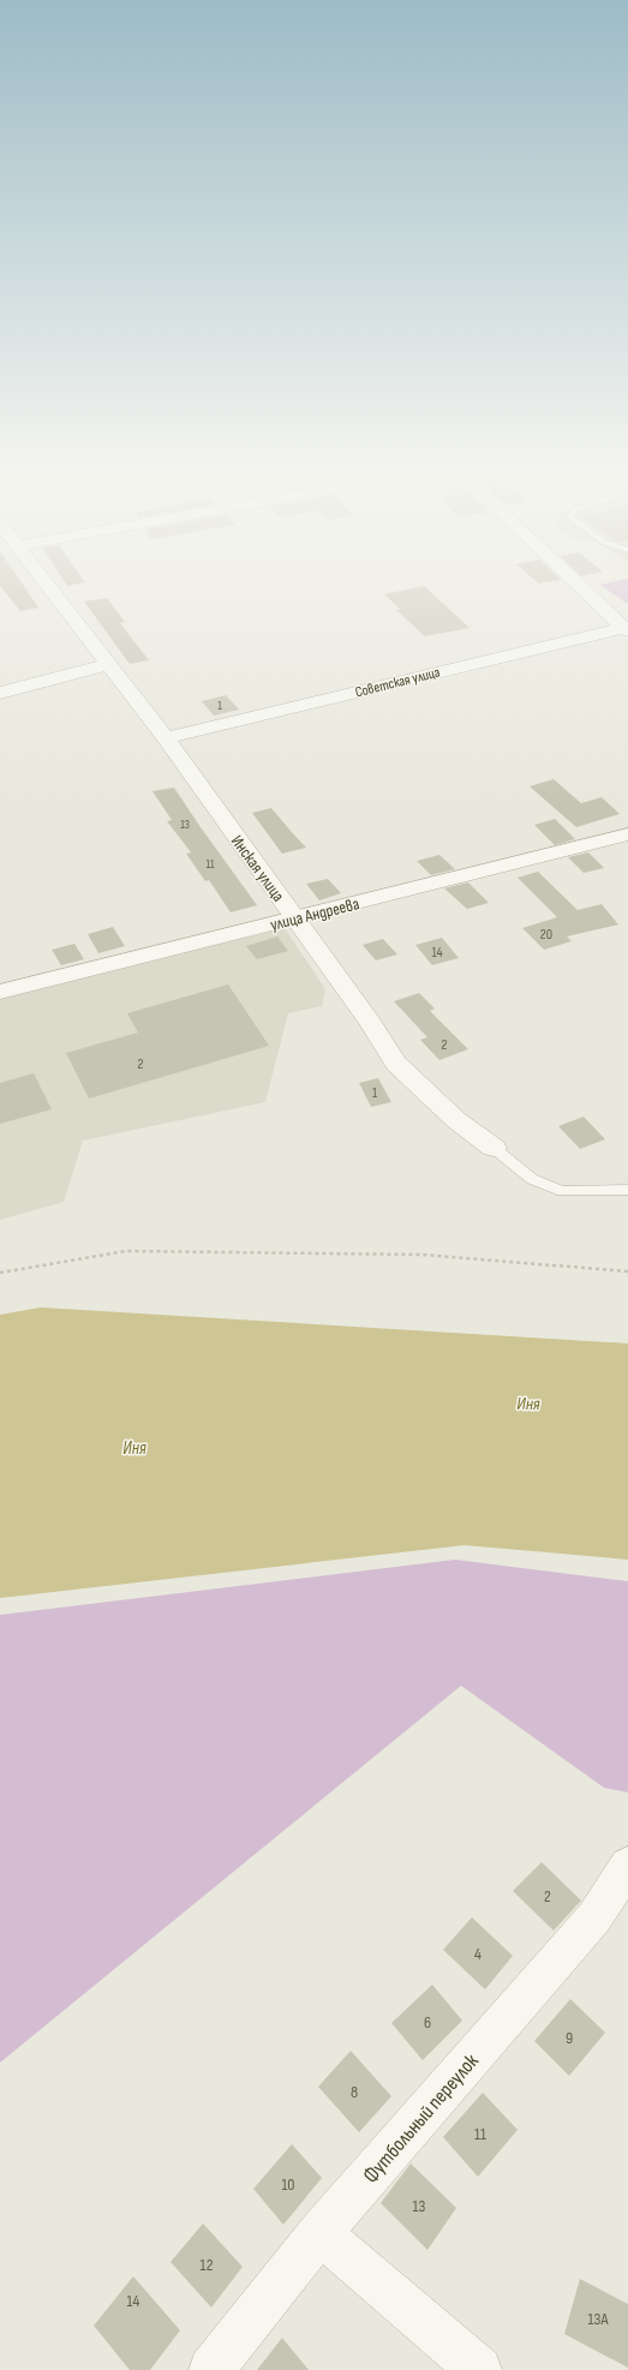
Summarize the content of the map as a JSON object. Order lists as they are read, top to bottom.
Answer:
{
  "streets": {
    "street": [
      "Советская улица",
      "Инская улица",
      "улица Андреева",
      "Футбольный переулок"
    ]
  },
  "crossings": [
    ["Советская улица", "Инская улица"],
    ["Инская улица", "улица Андреева"]
  ],
  "water": ["Иня"],
  "house_numbers": [
    "1",
    "13",
    "11",
    "20",
    "14",
    "2",
    "2",
    "1",
    "2",
    "4",
    "6",
    "9",
    "8",
    "11",
    "10",
    "13",
    "12",
    "14",
    "13А"
  ]
}
